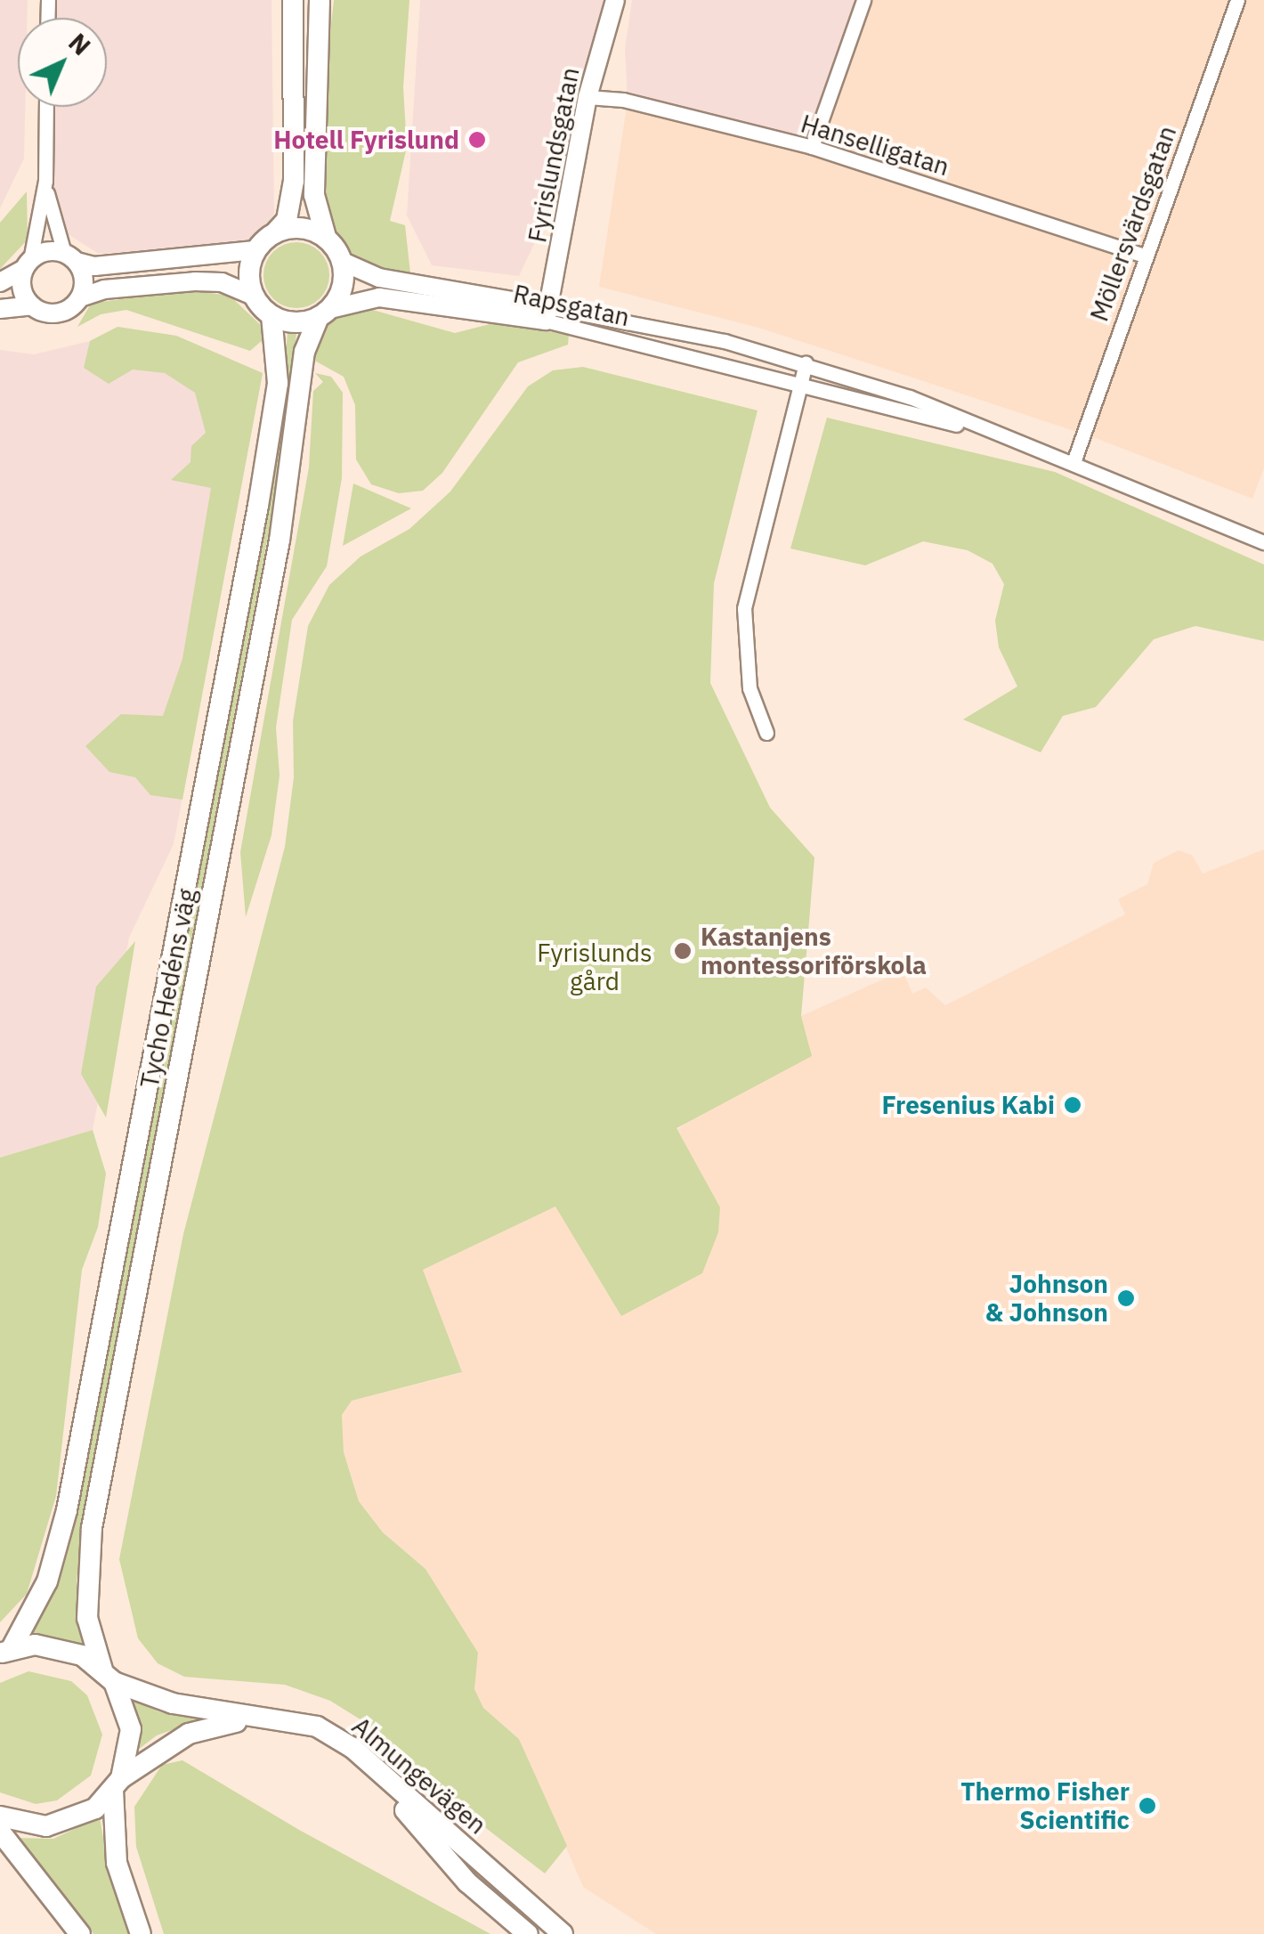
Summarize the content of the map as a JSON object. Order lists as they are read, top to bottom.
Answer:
{
  "streets": {
    "main road": ["Tycho Hedéns väg", "Almungevägen"],
    "street": [
      "Hanselligatan",
      "Fyrislundsgatan",
      "Möllersvärdsgatan",
      "Rapsgatan"
    ]
  },
  "crossings": [
    ["Hanselligatan", "Fyrislundsgatan"],
    ["Hanselligatan", "Möllersvärdsgatan"],
    ["Fyrislundsgatan", "Rapsgatan"],
    ["Möllersvärdsgatan", "Rapsgatan"],
    ["Rapsgatan", "Tycho Hedéns väg"],
    ["Tycho Hedéns väg", "Almungevägen"]
  ],
  "parks": ["Fyrislunds gård"],
  "places": [
    "Hotell Fyrislund",
    "Kastanjens montessoriförskola",
    "Fresenius Kabi",
    "Johnson & Johnson",
    "Thermo Fisher Scientific"
  ],
  "north": "top right"
}
